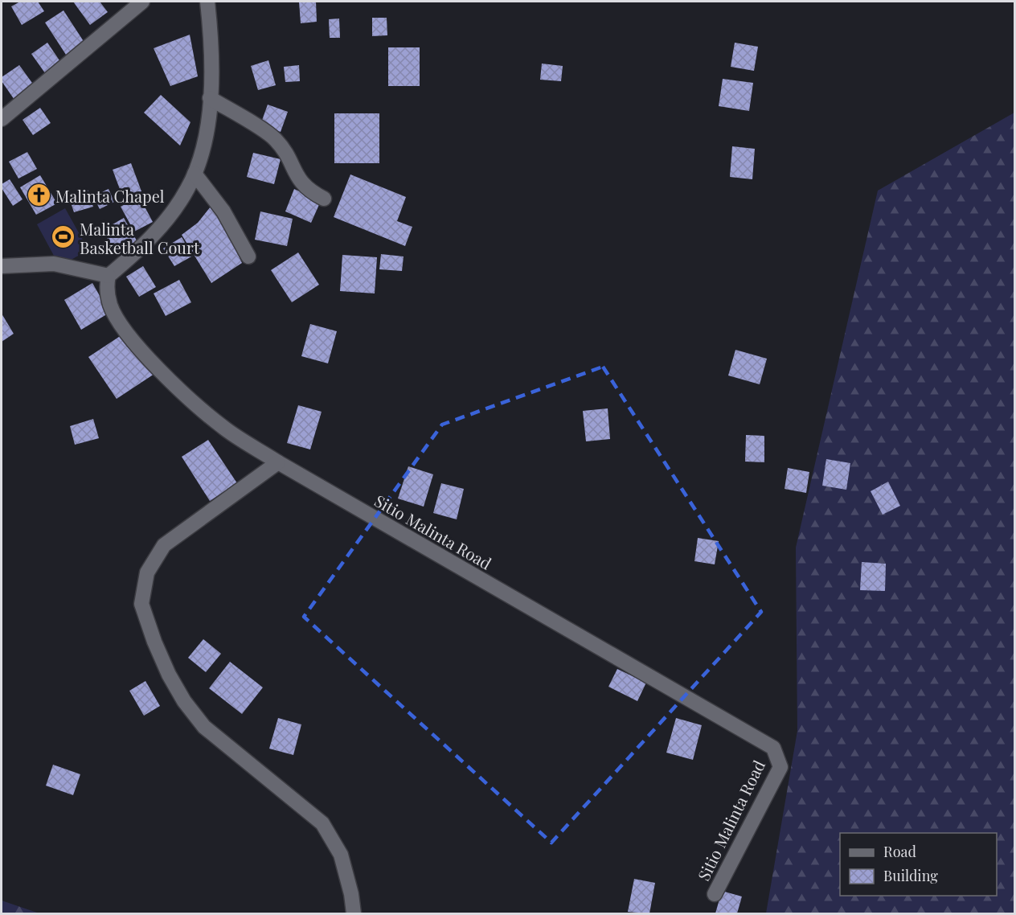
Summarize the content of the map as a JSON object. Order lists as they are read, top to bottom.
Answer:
{
  "streets": {
    "street": ["Sitio Malinta Road"]
  },
  "places": {
    "church": ["Malinta Chapel"],
    "sports": ["Malinta Basketball Court"]
  },
  "legend": ["Road", "Building"]
}
